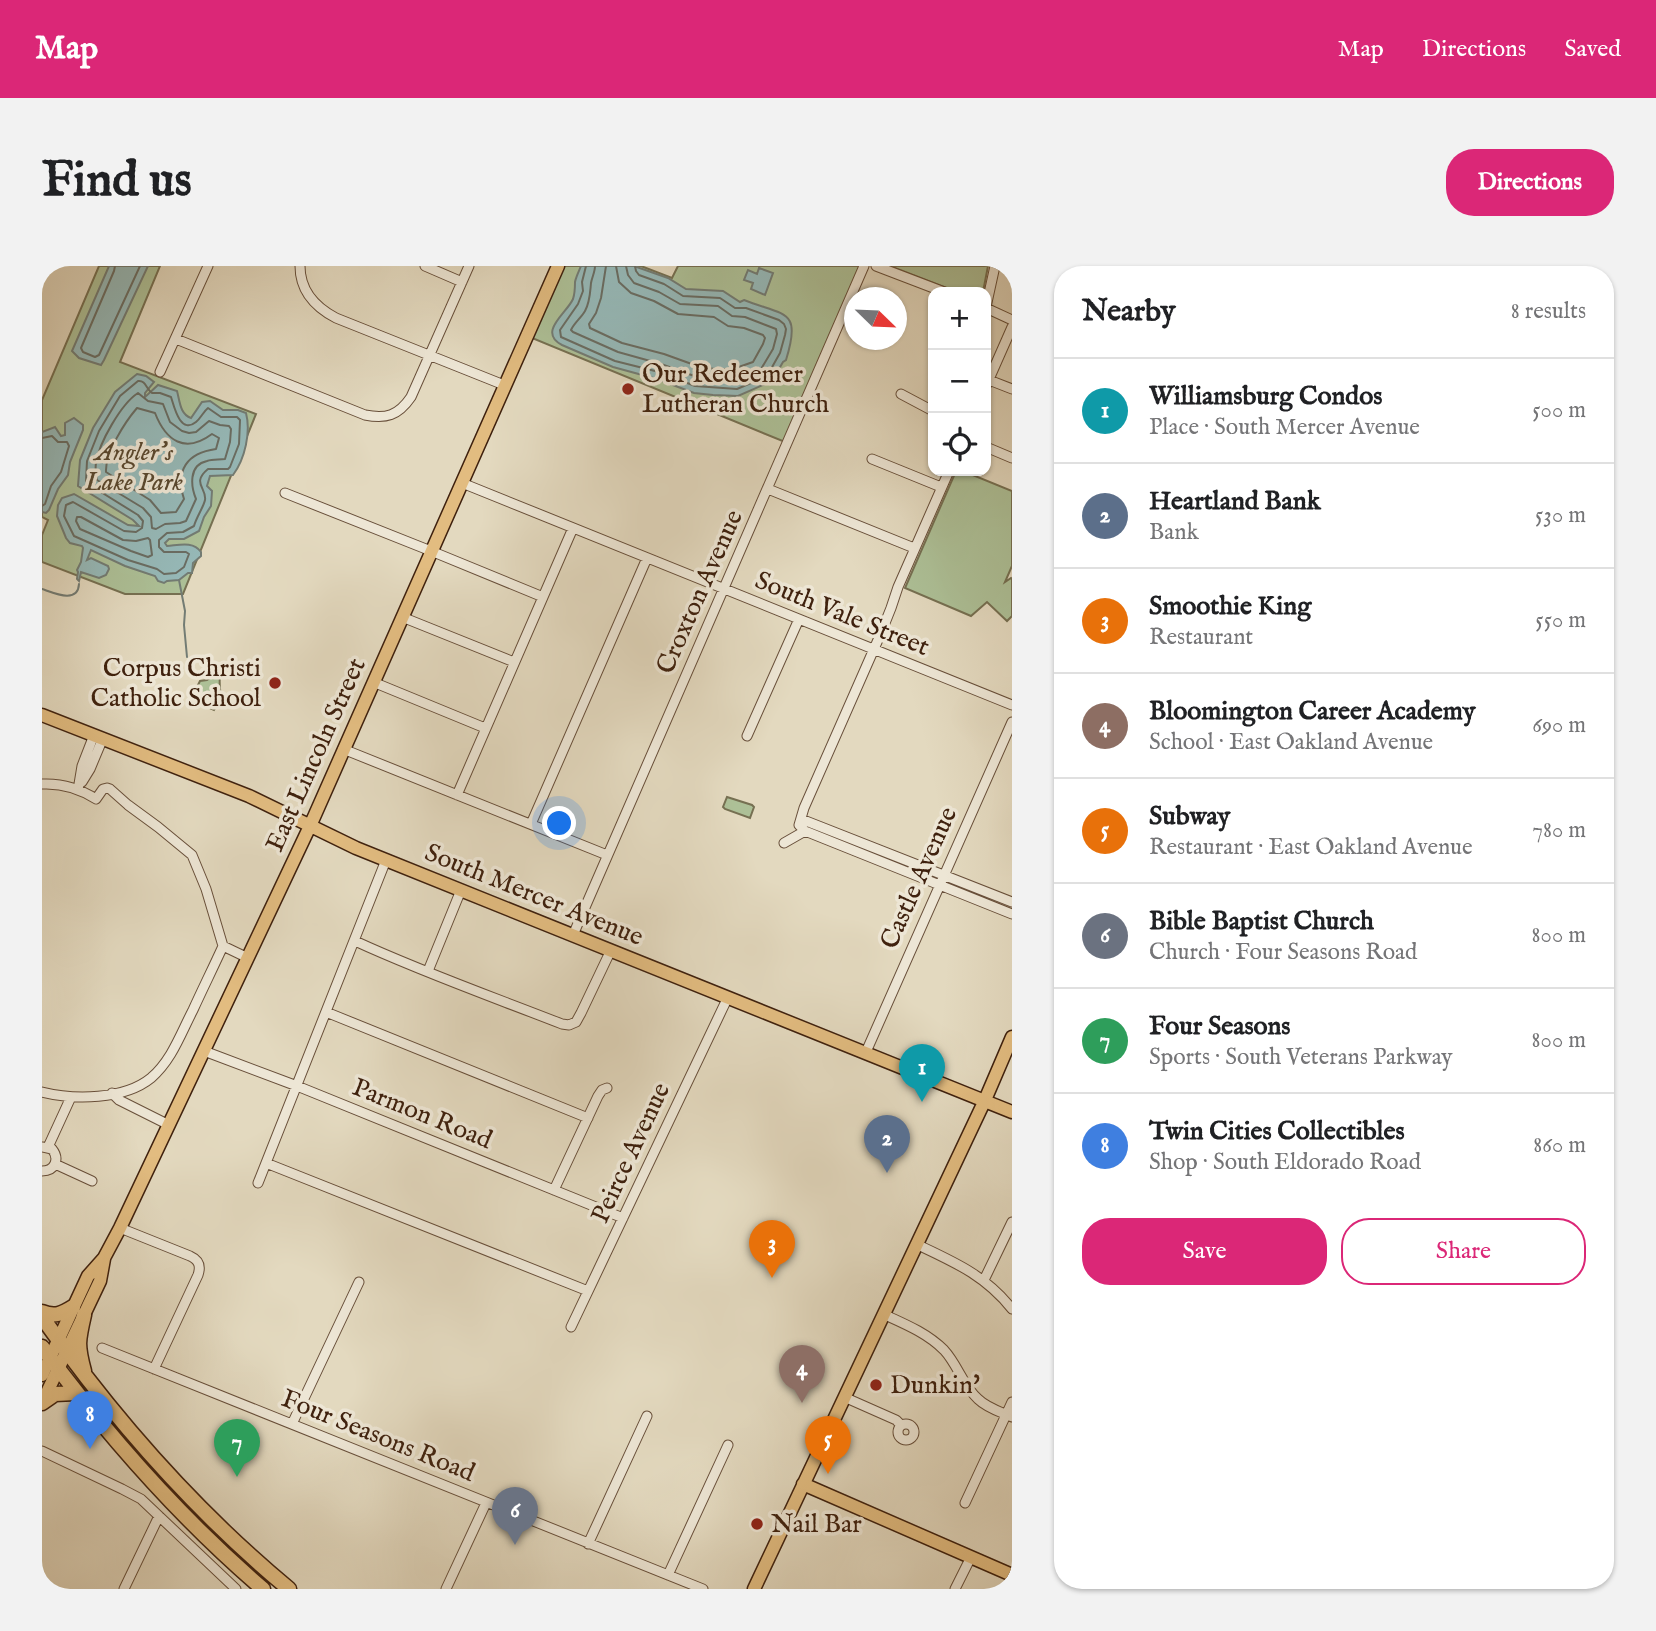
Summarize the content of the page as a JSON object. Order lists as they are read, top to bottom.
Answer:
{
  "streets": {
    "main road": ["East Lincoln Street", "South Mercer Avenue"],
    "street": [
      "Croxton Avenue",
      "South Vale Street",
      "Castle Avenue",
      "Parmon Road",
      "Peirce Avenue",
      "Four Seasons Road"
    ]
  },
  "crossings": [
    ["Croxton Avenue", "South Vale Street"],
    ["Croxton Avenue", "South Mercer Avenue"],
    ["South Vale Street", "East Lincoln Street"],
    ["East Lincoln Street", "South Mercer Avenue"],
    ["East Lincoln Street", "Parmon Road"],
    ["Castle Avenue", "South Mercer Avenue"],
    ["South Mercer Avenue", "Peirce Avenue"],
    ["Parmon Road", "Peirce Avenue"]
  ],
  "parks": ["Angler’s Lake Park"],
  "places": [
    "Our Redeemer Lutheran Church",
    "Corpus Christi Catholic School",
    "Dunkin'",
    "Nail Bar"
  ],
  "north": "bottom right",
  "page": {
    "header": "Map",
    "nav": ["Map", "Directions", "Saved"],
    "buttons": [
      "Directions",
      ["Save", "Share"]
    ],
    "title": "Find us",
    "heading": ["Nearby", "8 results"],
    "map_buttons": ["+", "−"],
    "list": [
      {
        "mark": "1",
        "name": "Williamsburg Condos",
        "note": "Place · South Mercer Avenue",
        "value": "500 m"
      },
      {
        "mark": "2",
        "name": "Heartland Bank",
        "note": "Bank",
        "value": "530 m"
      },
      {
        "mark": "3",
        "name": "Smoothie King",
        "note": "Restaurant",
        "value": "550 m"
      },
      {
        "mark": "4",
        "name": "Bloomington Career Academy",
        "note": "School · East Oakland Avenue",
        "value": "690 m"
      },
      {
        "mark": "5",
        "name": "Subway",
        "note": "Restaurant · East Oakland Avenue",
        "value": "780 m"
      },
      {
        "mark": "6",
        "name": "Bible Baptist Church",
        "note": "Church · Four Seasons Road",
        "value": "800 m"
      },
      {
        "mark": "7",
        "name": "Four Seasons",
        "note": "Sports · South Veterans Parkway",
        "value": "800 m"
      },
      {
        "mark": "8",
        "name": "Twin Cities Collectibles",
        "note": "Shop · South Eldorado Road",
        "value": "860 m"
      }
    ],
    "pins": [
      "1",
      "2",
      "3",
      "4",
      "8",
      "5",
      "7",
      "6"
    ]
  }
}
